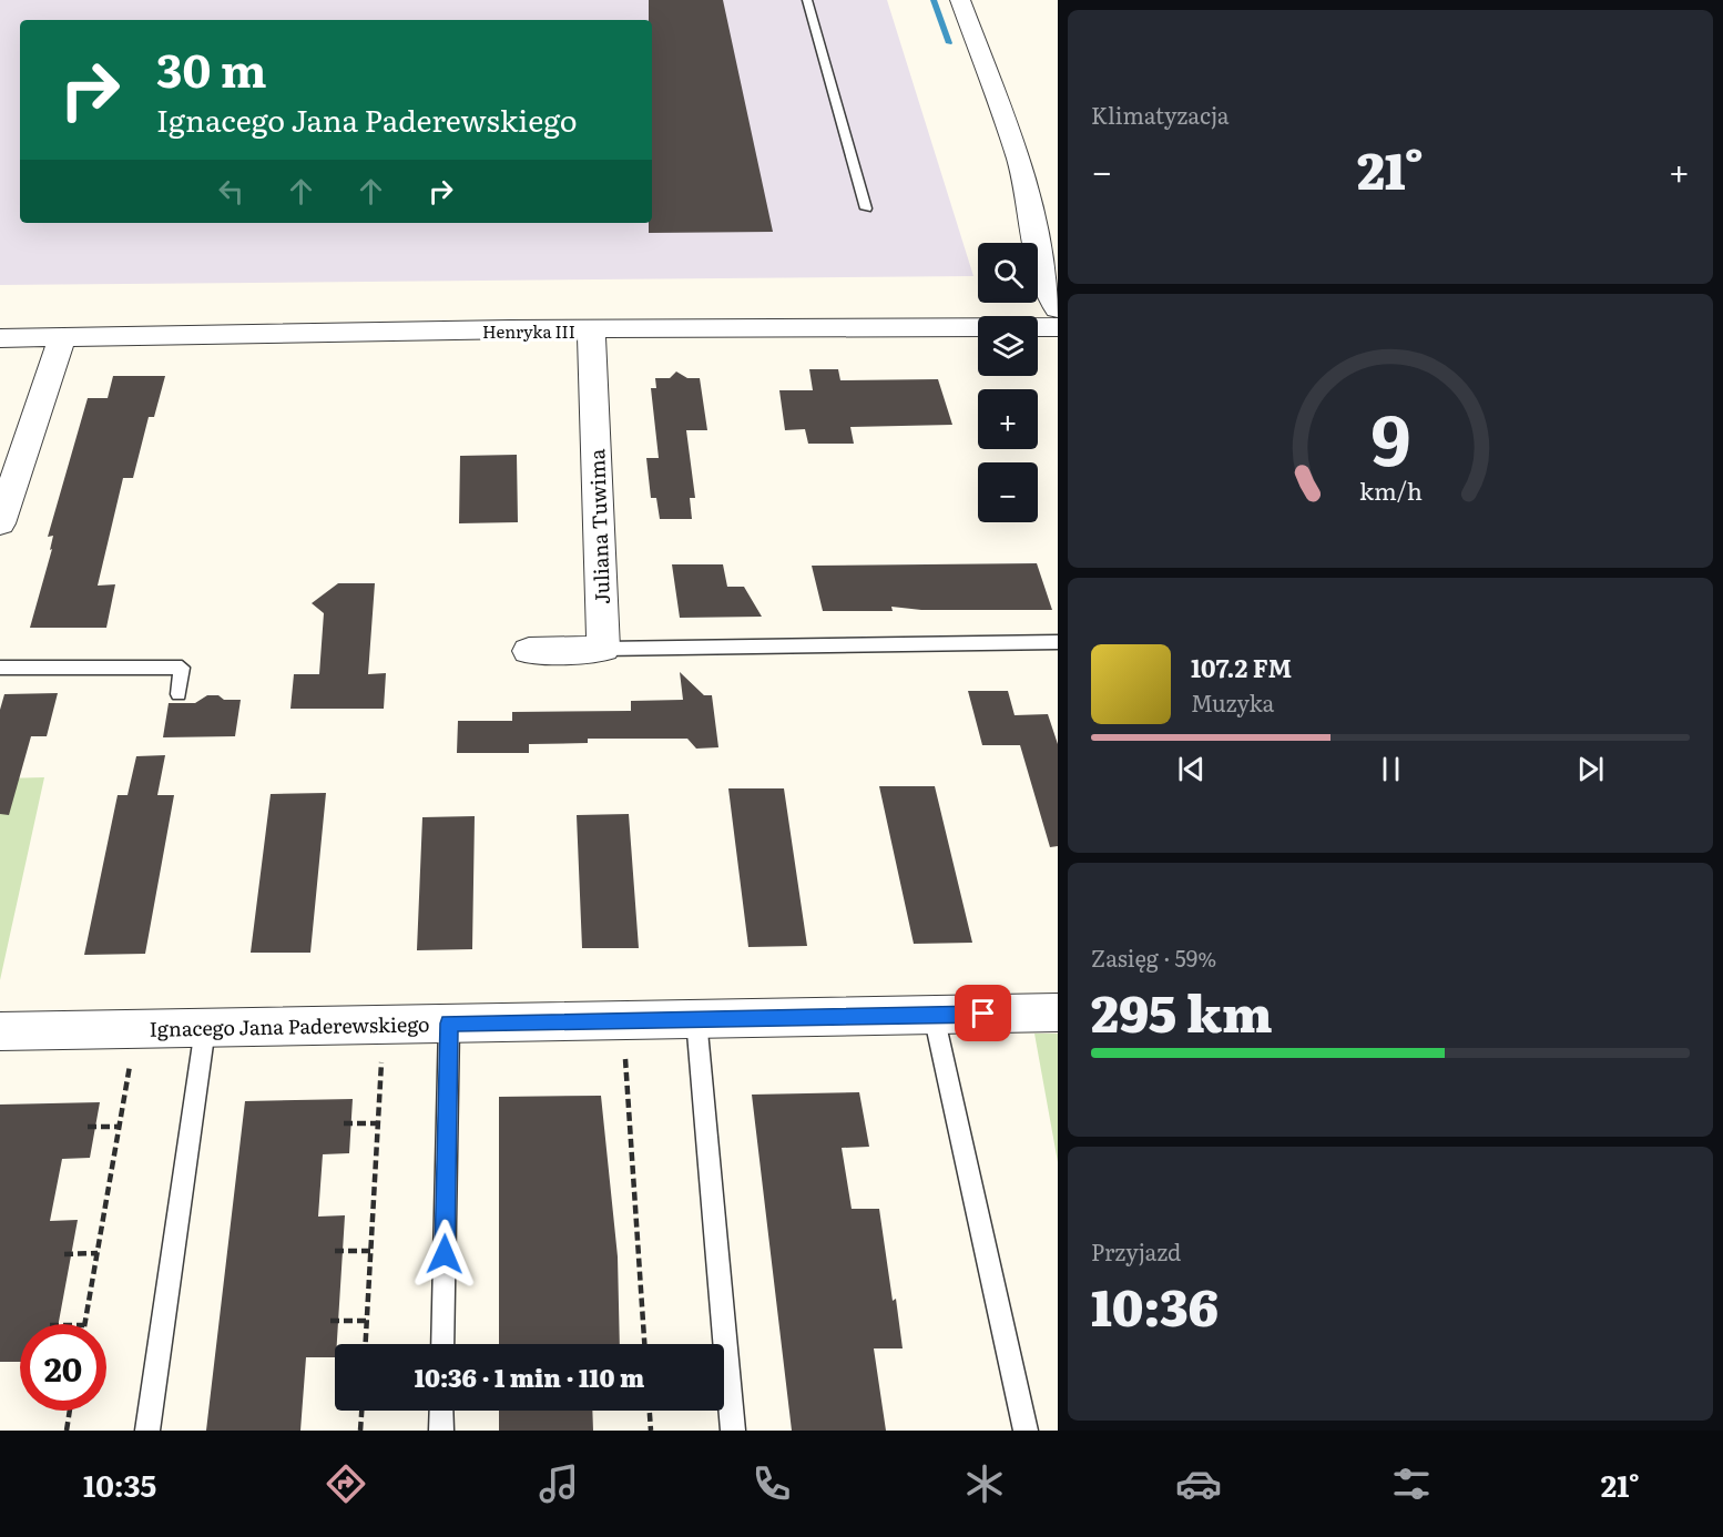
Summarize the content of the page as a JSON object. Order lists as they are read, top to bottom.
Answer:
{
  "streets": {
    "street": ["Henryka III", "Juliana Tuwima", "Ignacego Jana Paderewskiego"]
  },
  "crossings": [
    ["Henryka III", "Juliana Tuwima"]
  ],
  "page": {
    "tile": [
      "Klimatyzacja",
      ["Zasięg · 59%", "295 km"],
      ["Przyjazd", "10:36"]
    ],
    "turn": ["30 m", "Ignacego Jana Paderewskiego"],
    "heat": ["−", "21°", "+"],
    "map_buttons": ["+", "−"],
    "song": ["107.2 FM", "Muzyka"],
    "limit": "20",
    "trip": "10:36 · 1 min · 110 m",
    "tabs": ["10:35", "21°"],
    "gauge": ["9", "km/h"]
  }
}
